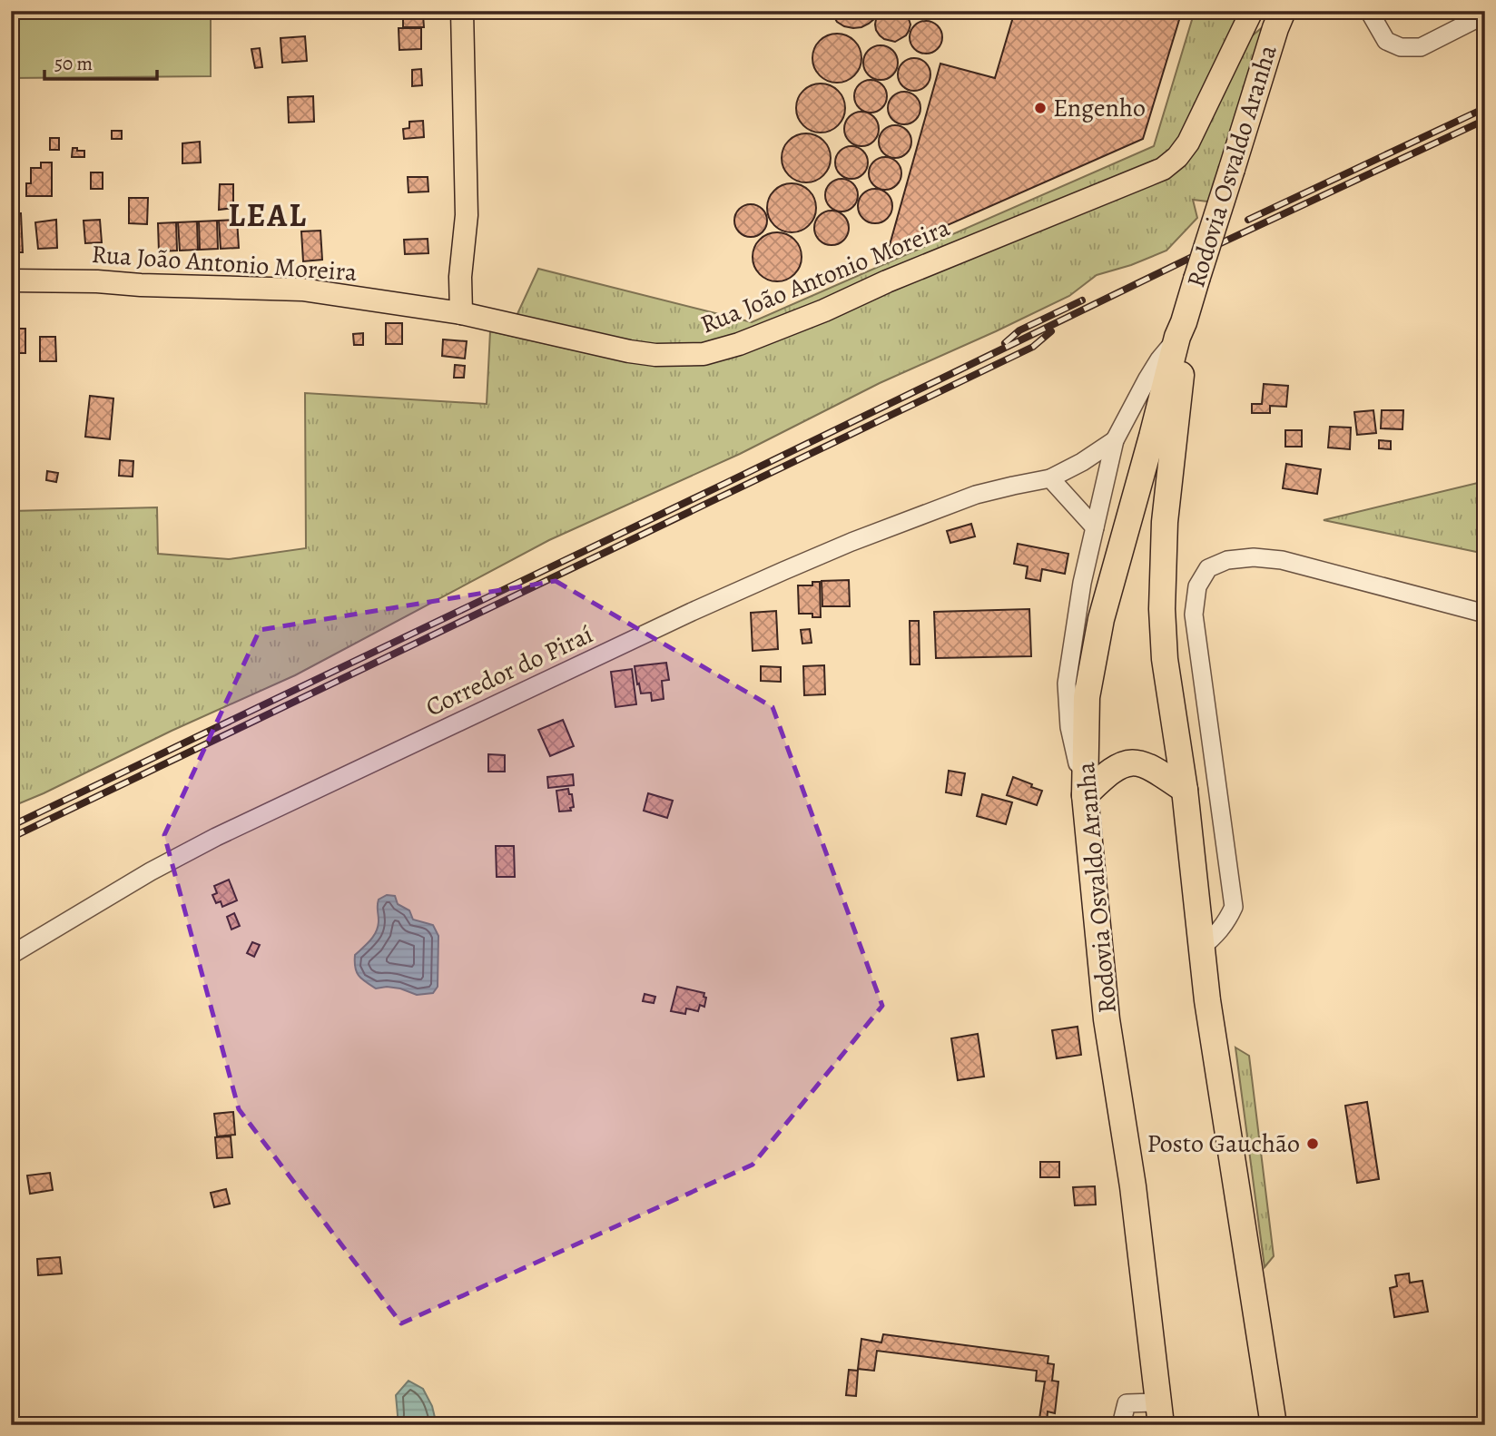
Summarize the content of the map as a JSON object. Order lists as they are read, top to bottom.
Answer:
{
  "streets": {
    "highway": ["Rodovia Osvaldo Aranha"],
    "main road": ["Rua João Antonio Moreira"],
    "street": ["Corredor do Piraí"]
  },
  "districts": ["LEAL"],
  "places": ["Engenho", "Posto Gauchão"],
  "scale_bar": "50 m"
}
